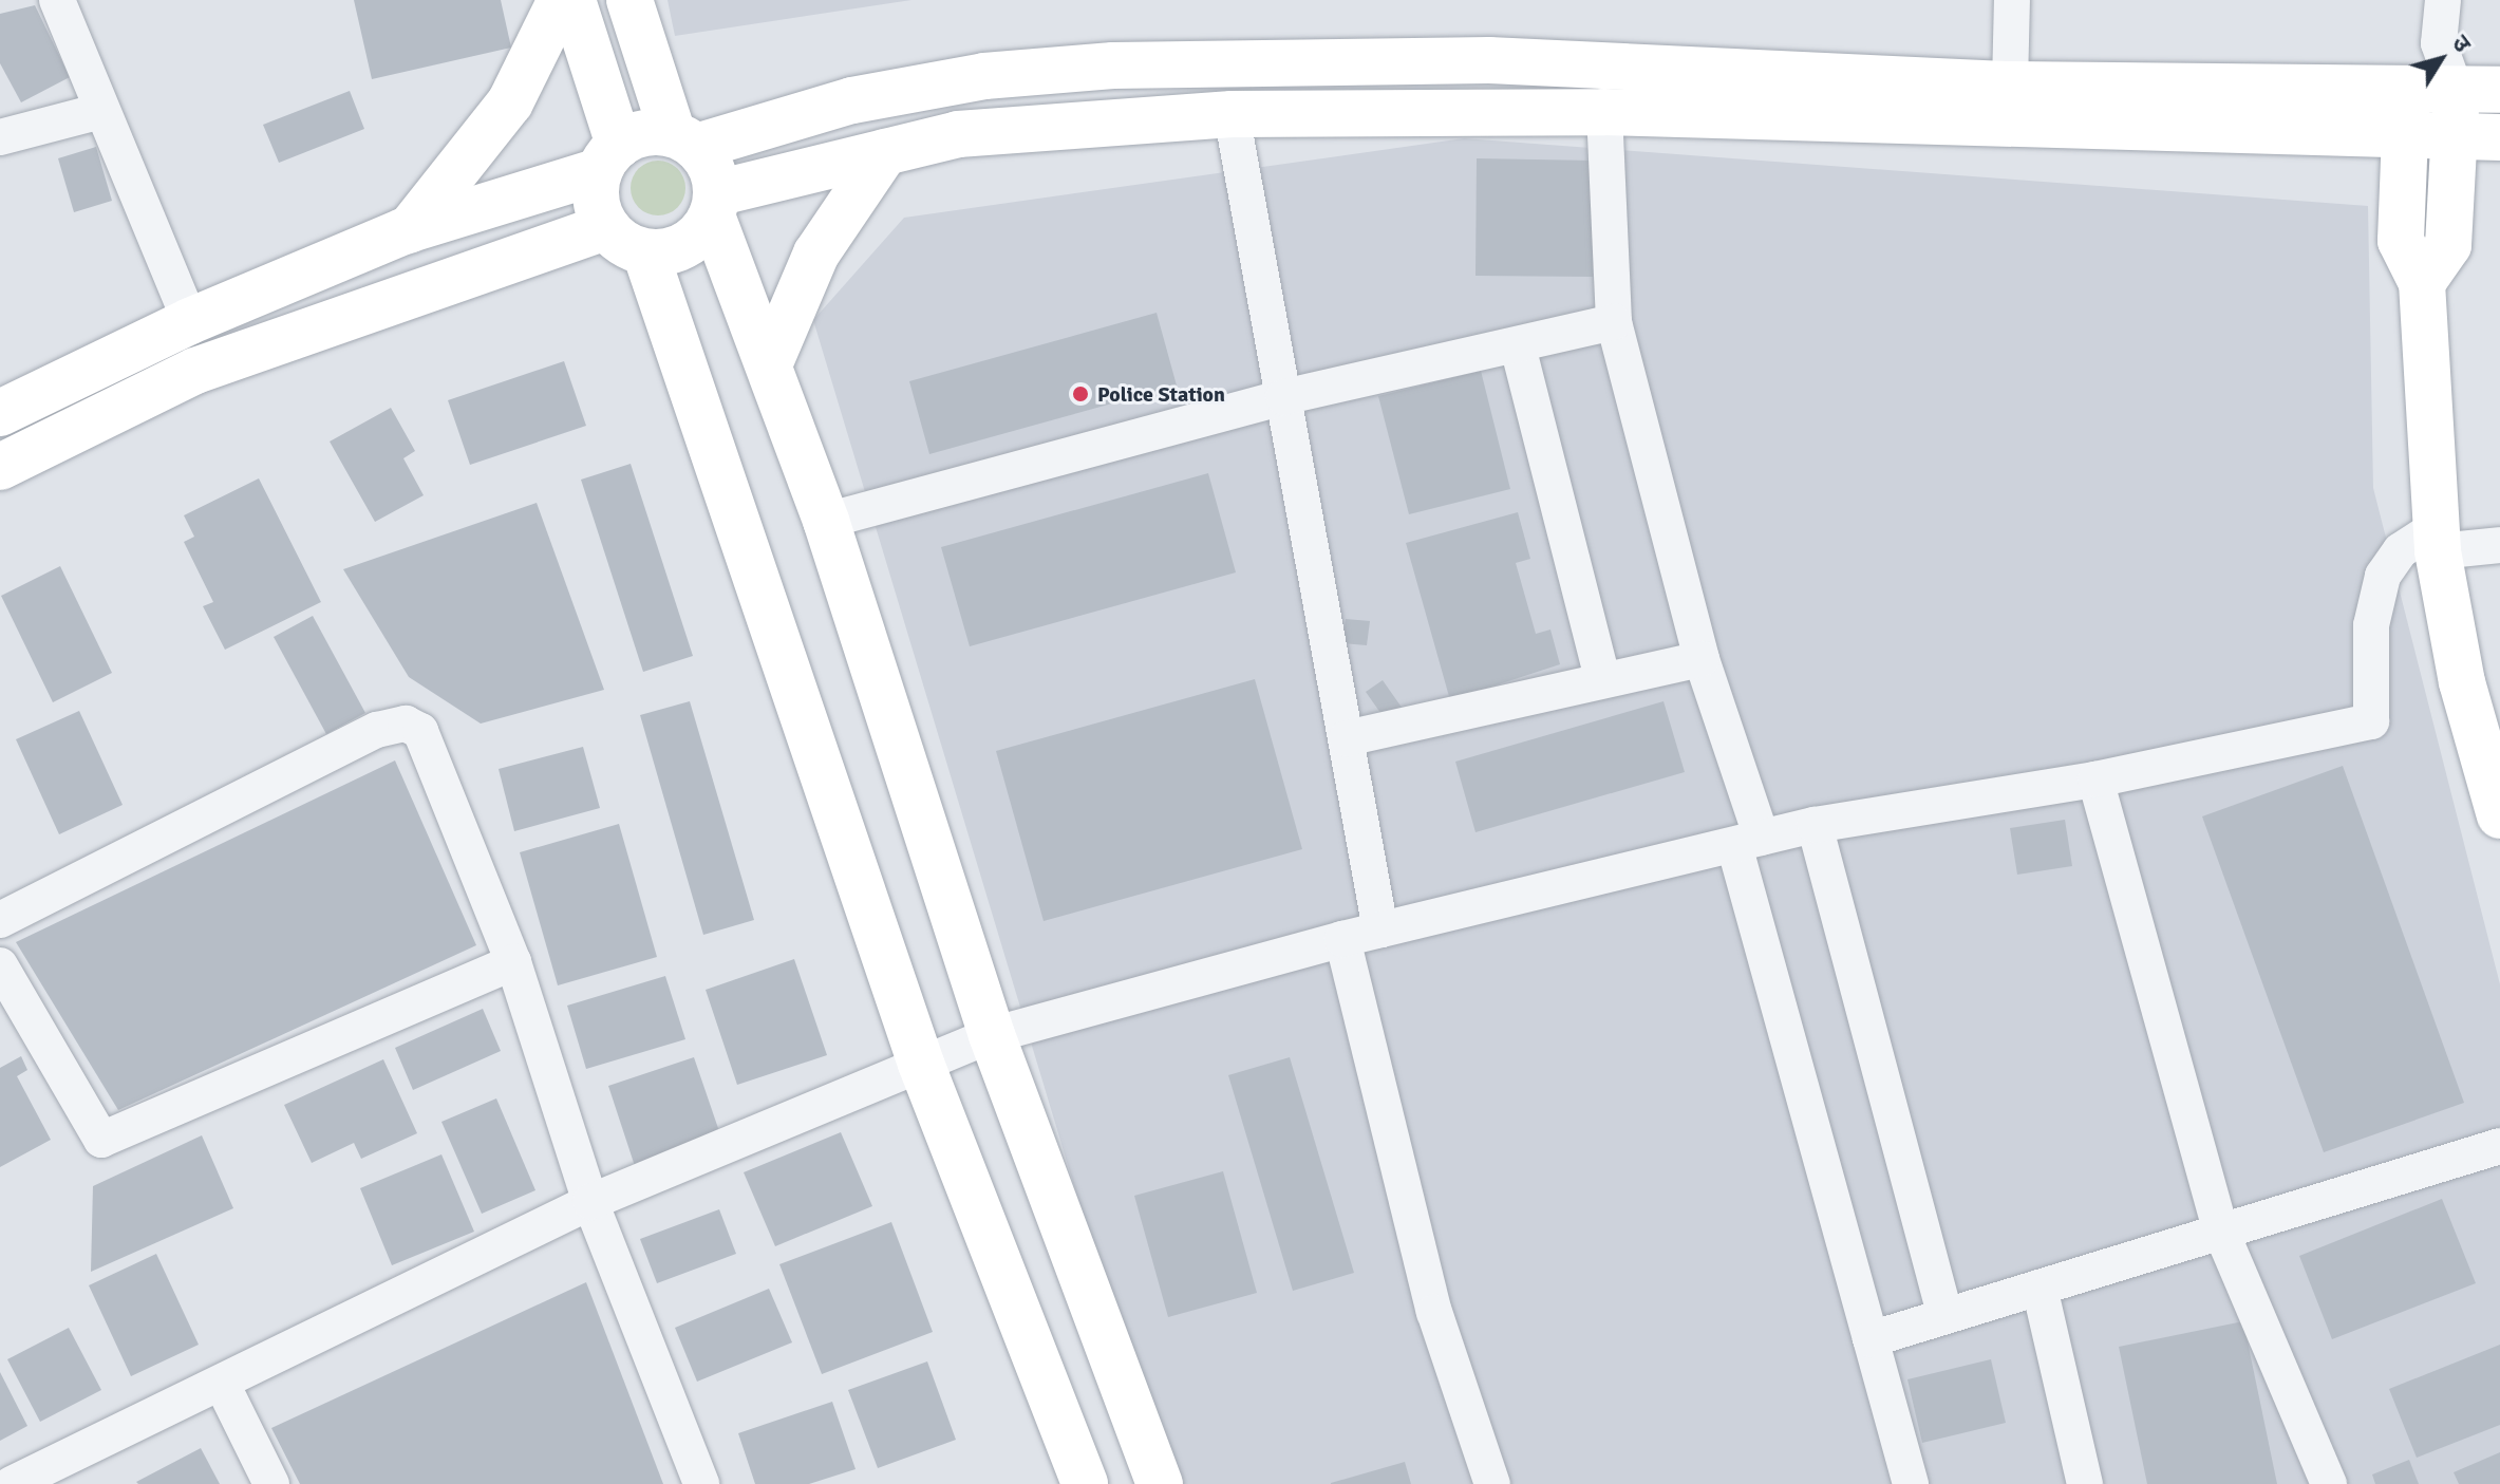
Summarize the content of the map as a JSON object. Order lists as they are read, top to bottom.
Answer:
{
  "places": ["Police Station"],
  "north": "top right"
}
